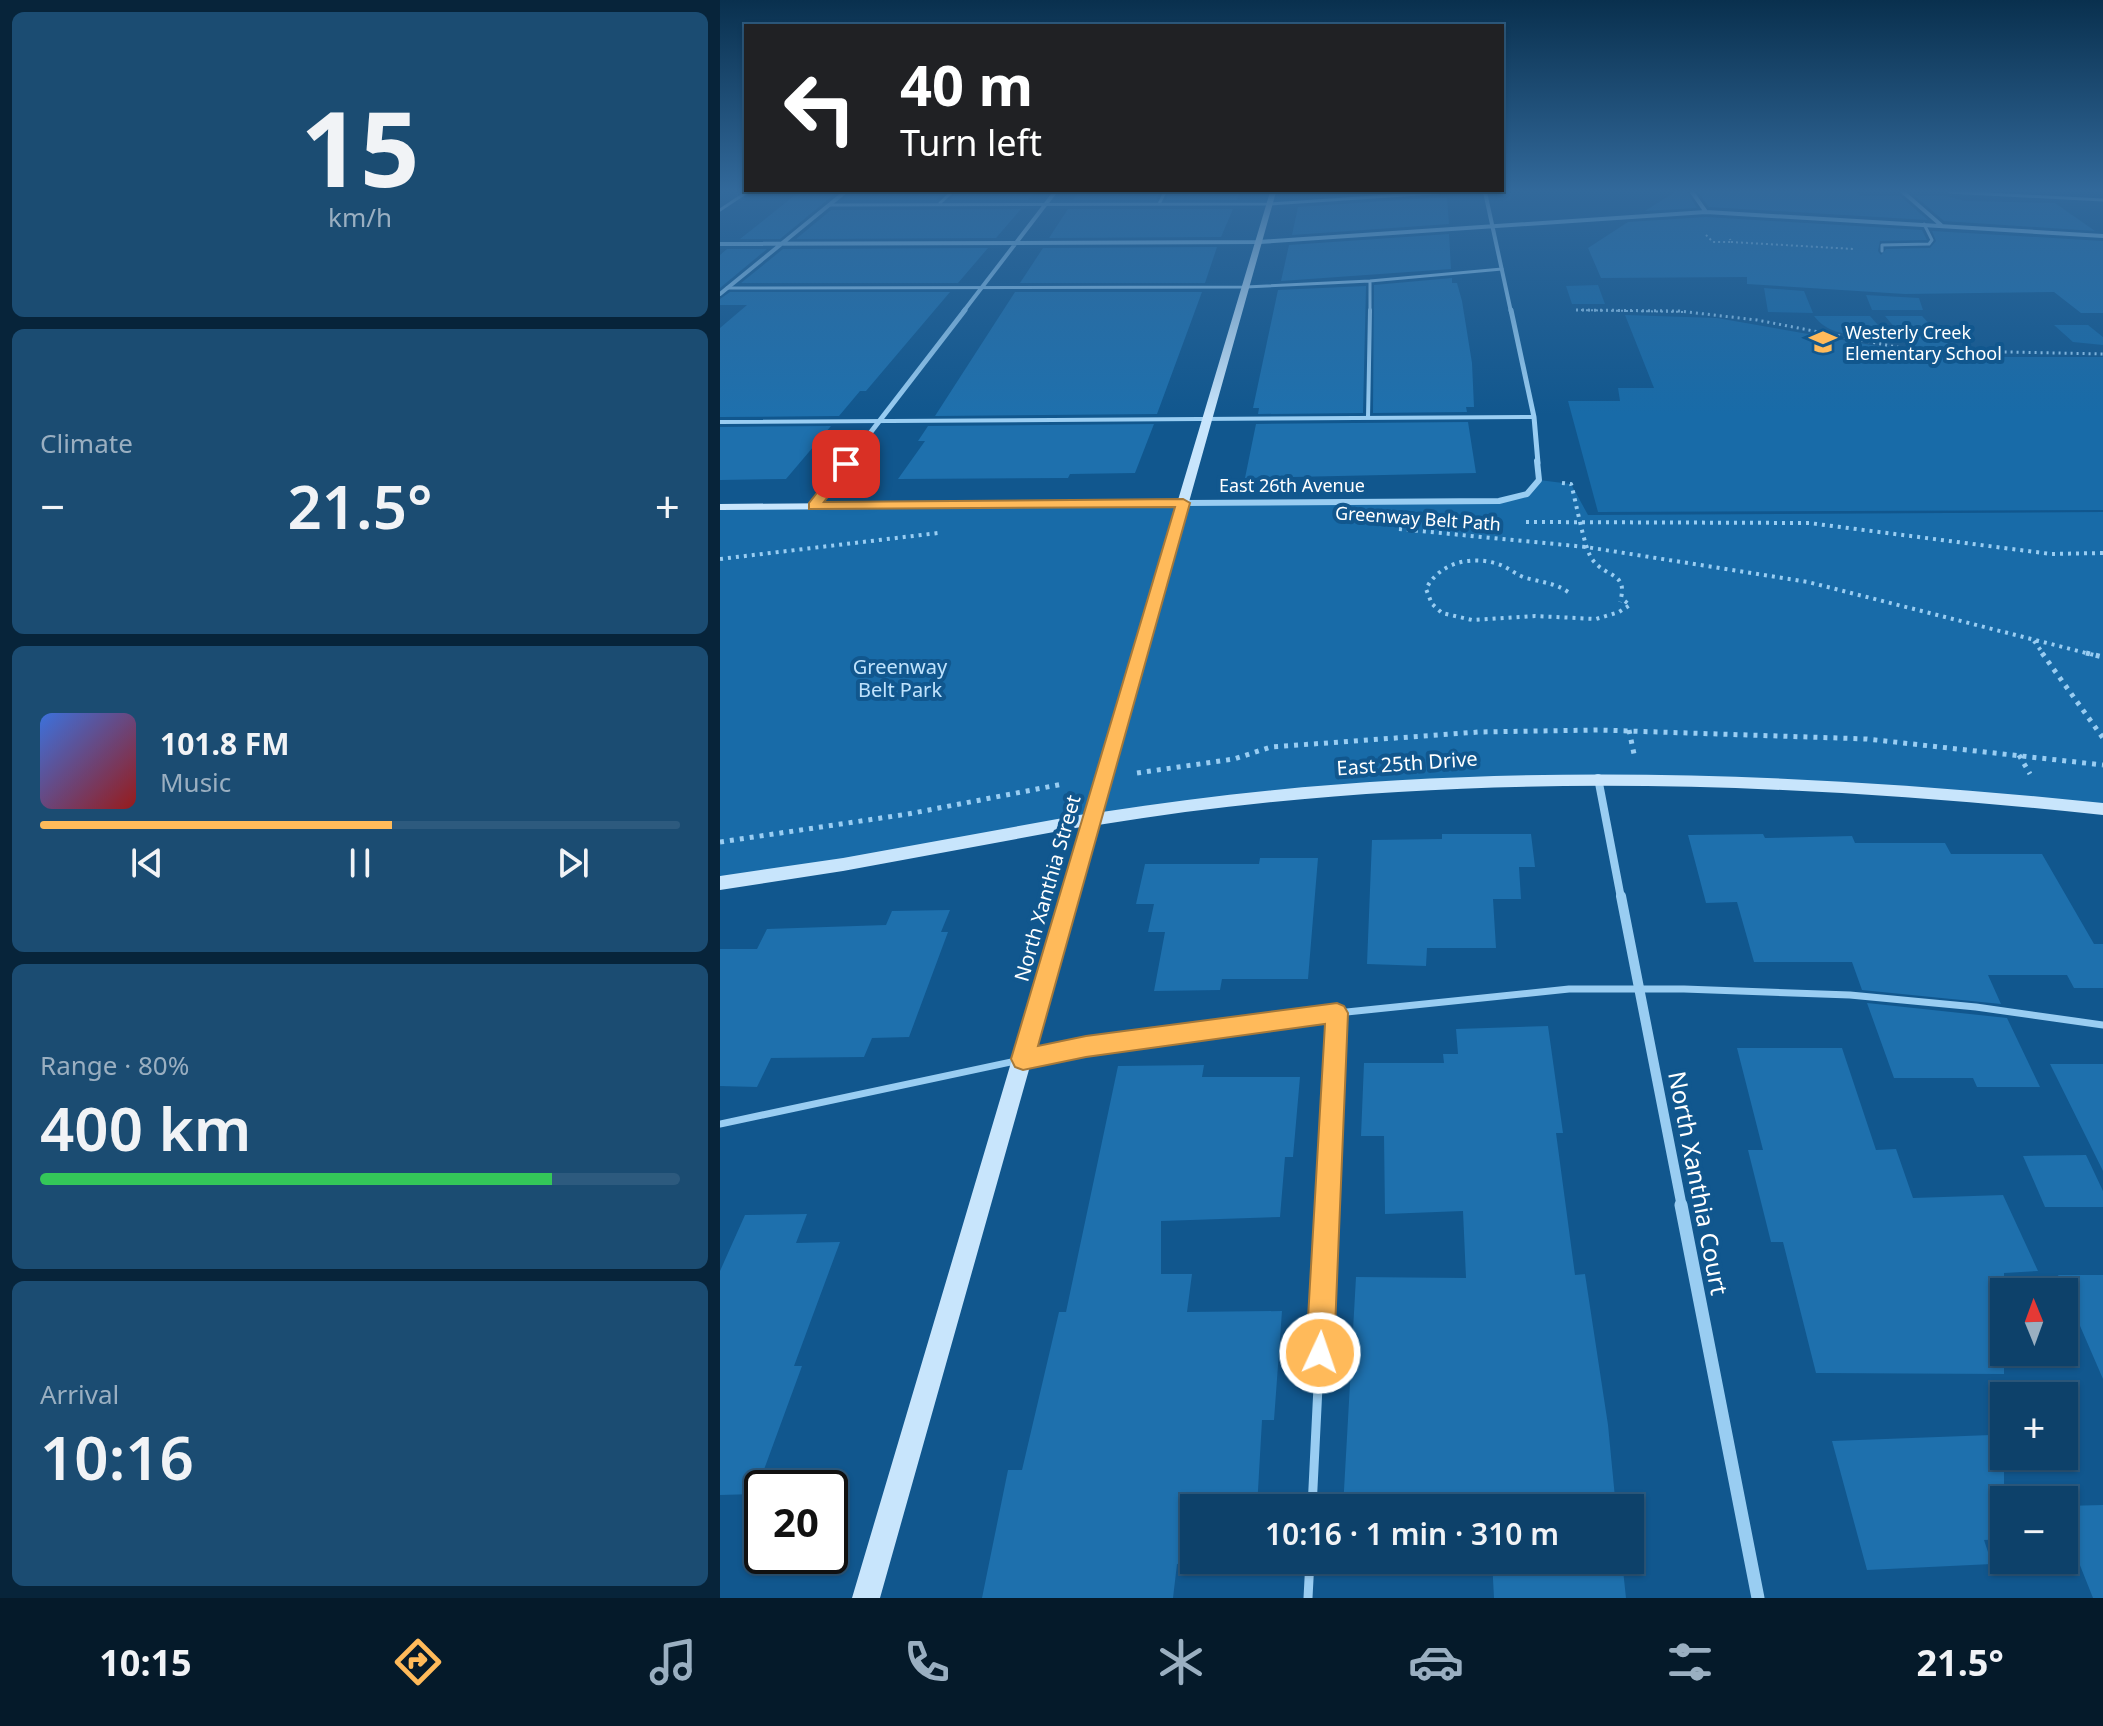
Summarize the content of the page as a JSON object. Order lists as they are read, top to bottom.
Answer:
{
  "streets": {
    "street": [
      "East 26th Avenue",
      "East 25th Drive",
      "North Xanthia Street",
      "North Xanthia Court"
    ],
    "path": ["Greenway Belt Path"]
  },
  "crossings": [
    ["East 26th Avenue", "North Xanthia Street"],
    ["East 25th Drive", "North Xanthia Street"],
    ["East 25th Drive", "North Xanthia Court"]
  ],
  "parks": ["Greenway Belt Park"],
  "places": {
    "school or university": ["Westerly Creek Elementary School"]
  },
  "north": "top",
  "page": {
    "tile": [
      ["15", "km/h"],
      "Climate",
      ["Range · 80%", "400 km"],
      ["Arrival", "10:16"]
    ],
    "turn": ["40 m", "Turn left"],
    "heat": ["−", "21.5°", "+"],
    "song": ["101.8 FM", "Music"],
    "map_buttons": ["+", "−"],
    "limit": "20",
    "trip": "10:16 · 1 min · 310 m",
    "tabs": ["10:15", "21.5°"]
  }
}
